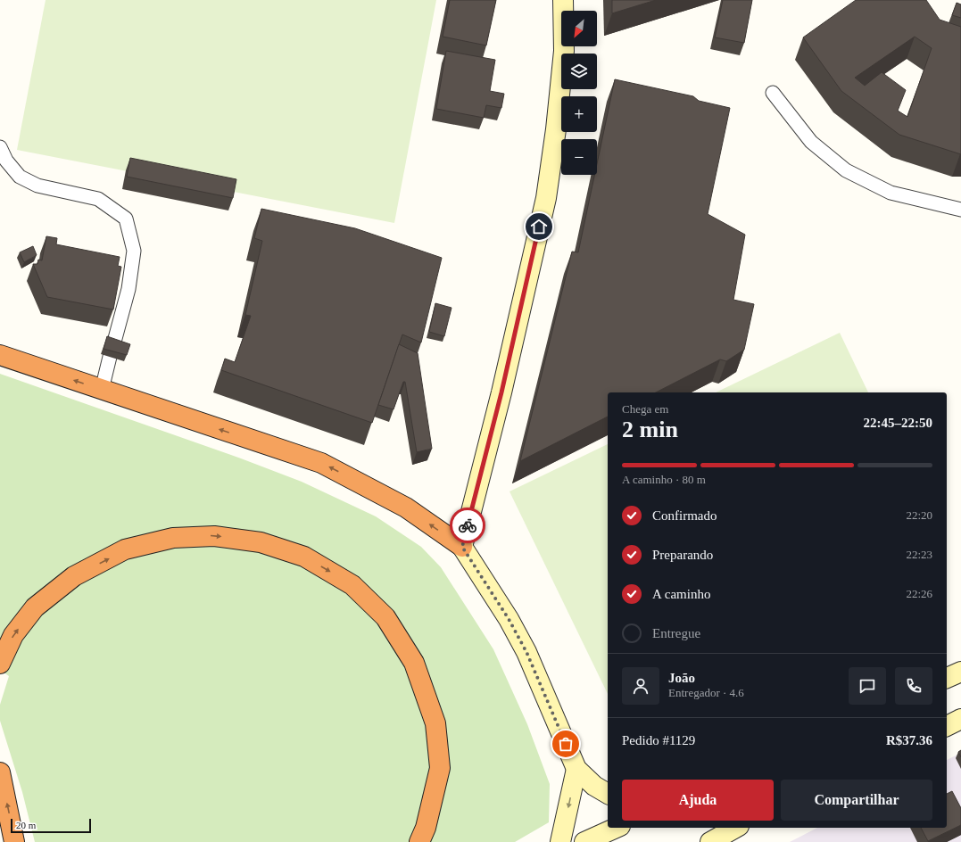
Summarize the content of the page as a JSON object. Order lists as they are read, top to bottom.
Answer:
{
  "scale_bar": "20 m",
  "north": "bottom left",
  "page": {
    "map_buttons": ["+", "−"],
    "heading": ["2 min", "Chega em", "22:45–22:50"],
    "panel": [
      "João",
      "Entregador · 4.6",
      "Pedido #1129",
      "R$37.36"
    ],
    "bar": "A caminho · 80 m",
    "list": [
      ["Confirmado", "22:20"],
      ["Preparando", "22:23"],
      ["A caminho", "22:26"],
      "Entregue"
    ],
    "buttons": ["Ajuda", "Compartilhar"],
    "scale": "20 m"
  }
}
